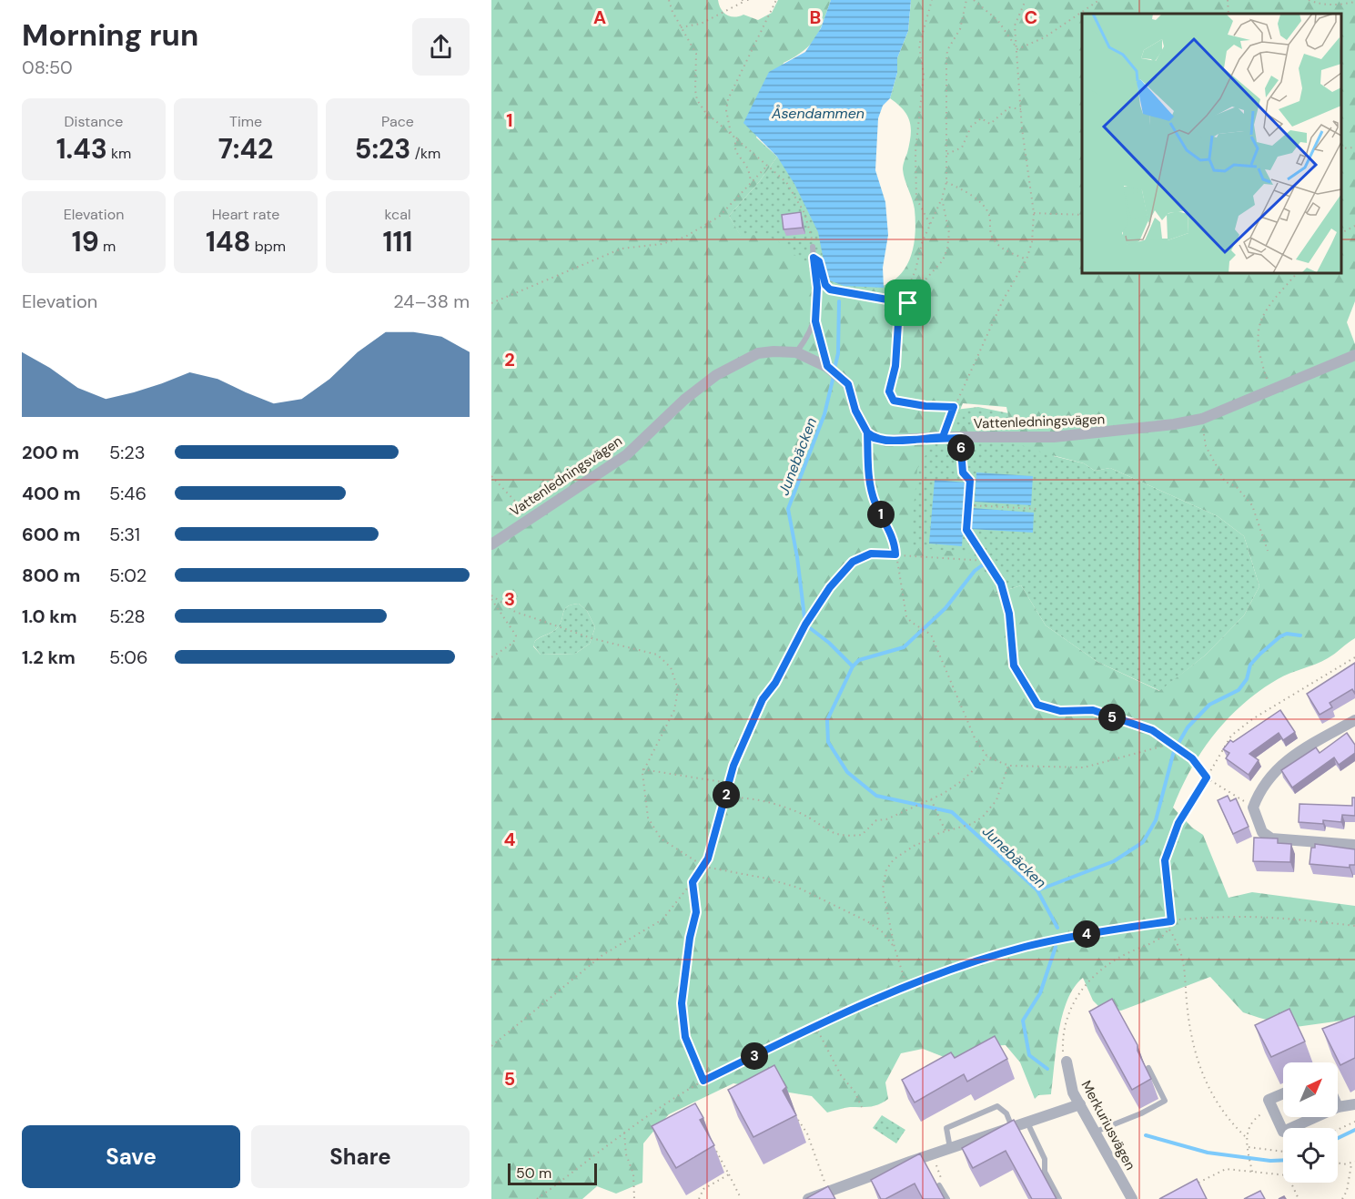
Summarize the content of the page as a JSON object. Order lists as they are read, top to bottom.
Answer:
{
  "streets": {
    "street": ["Vattenledningsvägen", "Merkuriusvägen"]
  },
  "water": ["Åsendammen", "Junebäcken"],
  "scale_bar": "50 m",
  "north": "top right",
  "page": {
    "heading": ["Morning run", "08:50"],
    "stats": [
      ["Distance", "1.43 km"],
      ["Time", "7:42"],
      ["Pace", "5:23 /km"],
      ["Elevation", "19 m"],
      ["Heart rate", "148 bpm"],
      ["kcal", "111"]
    ],
    "chart": ["Elevation", "24–38 m"],
    "list": [
      {
        "name": "200 m",
        "note": "5:23"
      },
      {
        "name": "400 m",
        "note": "5:46"
      },
      {
        "name": "600 m",
        "note": "5:31"
      },
      {
        "name": "800 m",
        "note": "5:02"
      },
      {
        "name": "1.0 km",
        "note": "5:28"
      },
      {
        "name": "1.2 km",
        "note": "5:06"
      }
    ],
    "pins": [
      "6",
      "1",
      "5",
      "2",
      "4",
      "3"
    ],
    "buttons": ["Save", "Share"],
    "scale": "50 m"
  },
  "grid": {
    "columns": ["A", "B", "C"],
    "rows": [
      "1",
      "2",
      "3",
      "4",
      "5"
    ]
  }
}
